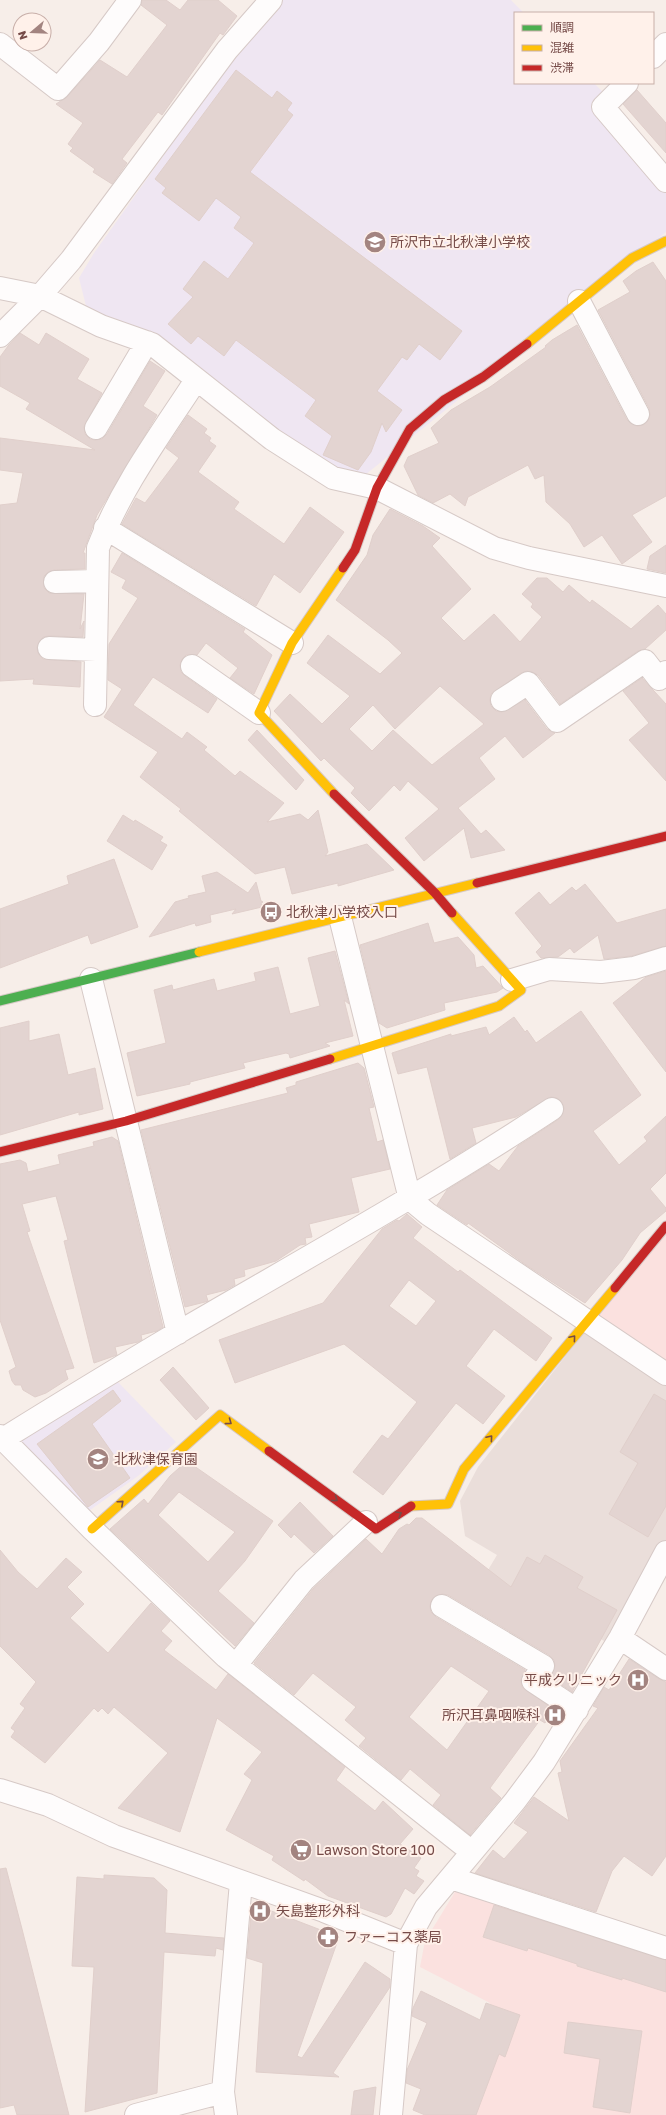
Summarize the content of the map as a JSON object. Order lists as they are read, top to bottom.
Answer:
{
  "places": {
    "school or university": ["所沢市立北秋津小学校", "北秋津保育園"],
    "bus stop": ["北秋津小学校入口"],
    "hospital": ["平成クリニック", "所沢耳鼻咽喉科", "矢島整形外科"],
    "supermarket": ["Lawson Store 100"],
    "pharmacy": ["ファーコス薬局"]
  },
  "legend": ["順調", "混雑", "渋滞"],
  "north": "left"
}
